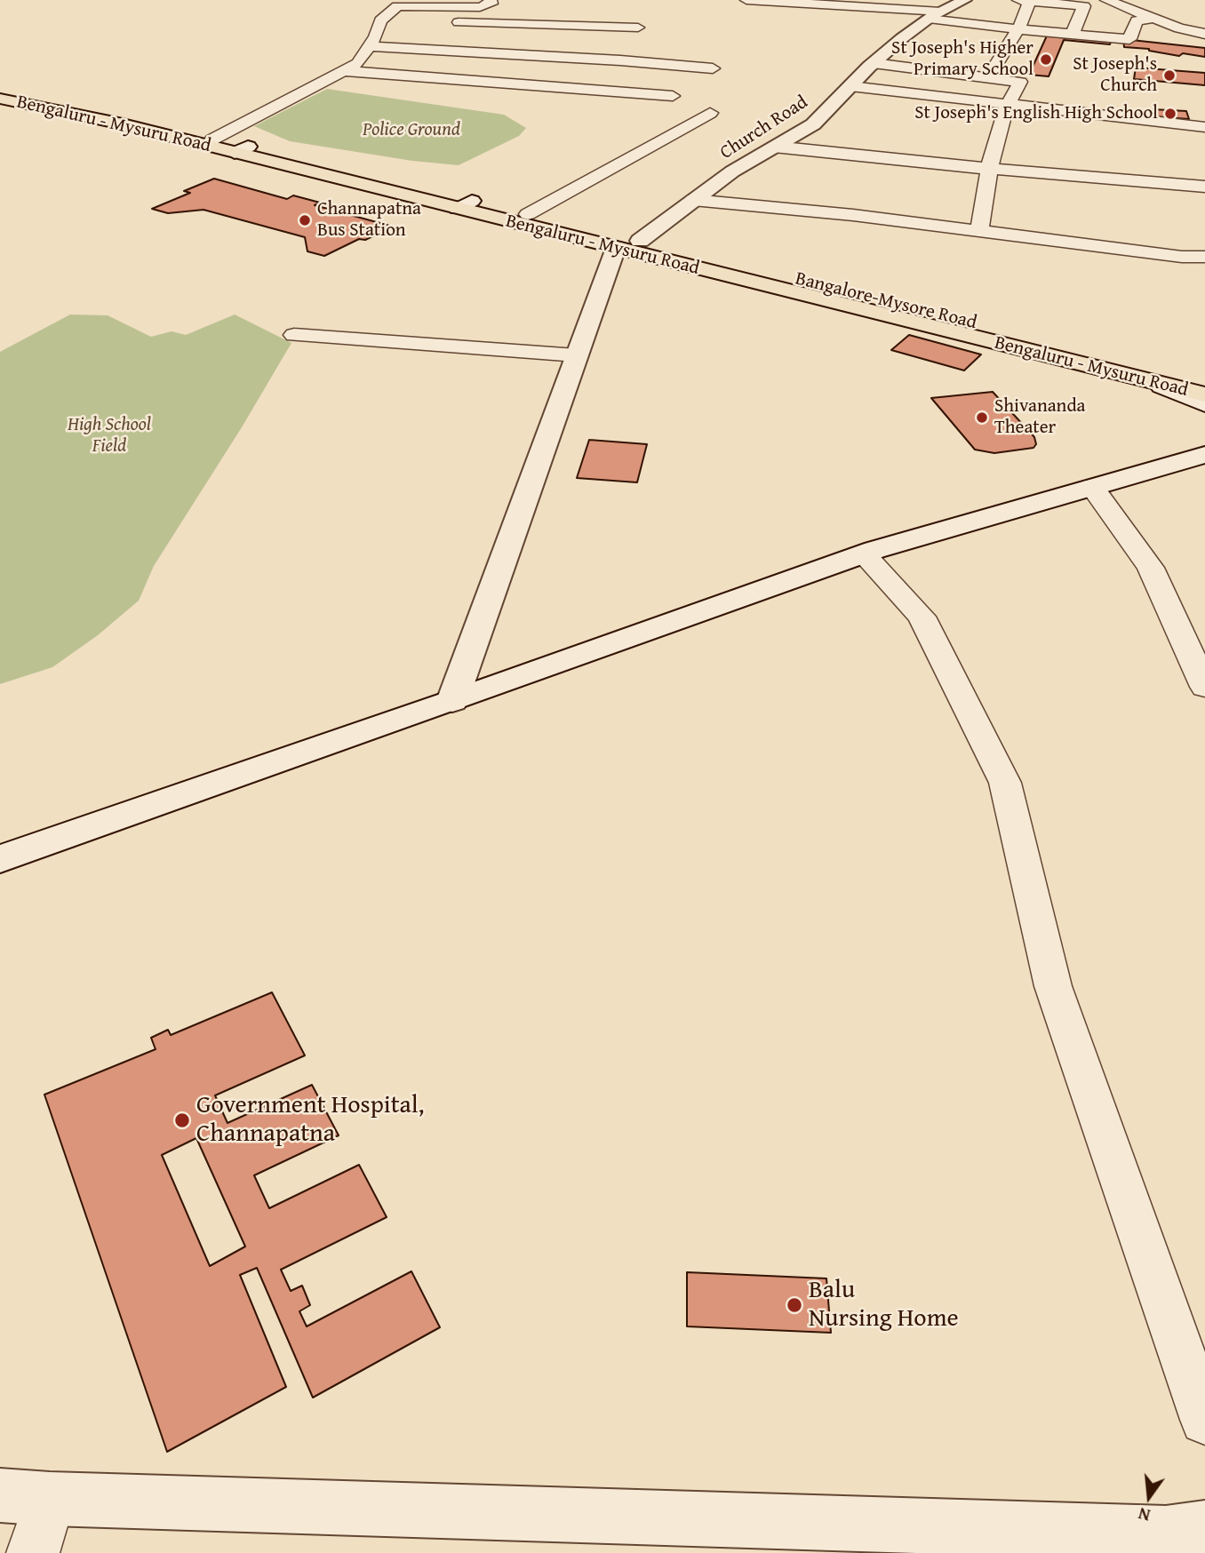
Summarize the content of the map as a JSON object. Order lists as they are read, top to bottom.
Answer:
{
  "streets": {
    "main road": ["Bengaluru - Mysuru Road", "Bangalore-Mysore Road"],
    "street": ["Church Road"]
  },
  "crossings": [
    ["Bengaluru - Mysuru Road", "Church Road"],
    ["Bengaluru - Mysuru Road", "Bangalore-Mysore Road"],
    ["Church Road", "Bangalore-Mysore Road"]
  ],
  "parks": ["Police Ground", "High School Field"],
  "places": [
    "St Joseph's Higher Primary School",
    "St Joseph's Church",
    "St Joseph's English High School",
    "Channapatna Bus Station",
    "Shivananda Theater",
    "Government Hospital, Channapatna",
    "Balu Nursing Home"
  ],
  "north": "bottom"
}
